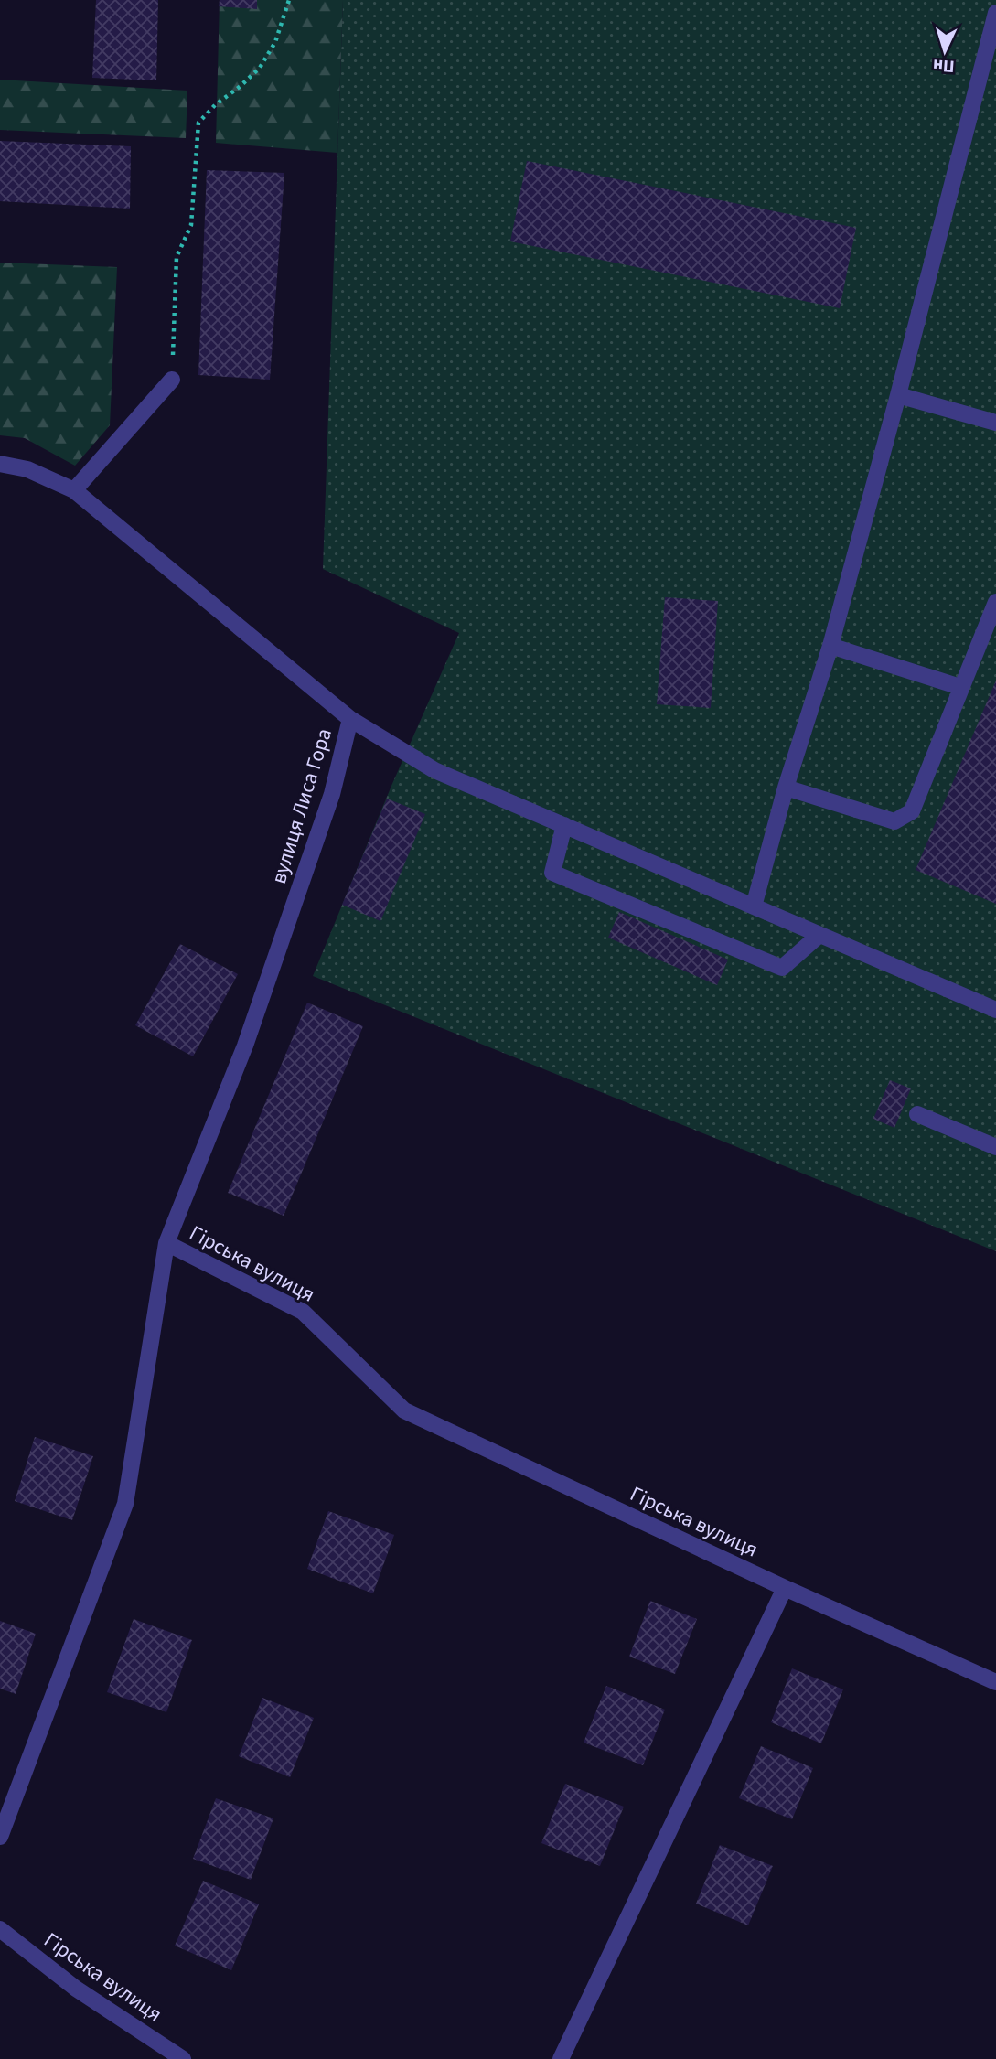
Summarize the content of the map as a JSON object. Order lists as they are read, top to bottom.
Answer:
{
  "streets": {
    "street": ["вулиця Лиса Гора", "Гірська вулиця"]
  },
  "crossings": [
    ["вулиця Лиса Гора", "Гірська вулиця"]
  ],
  "north": "bottom"
}
